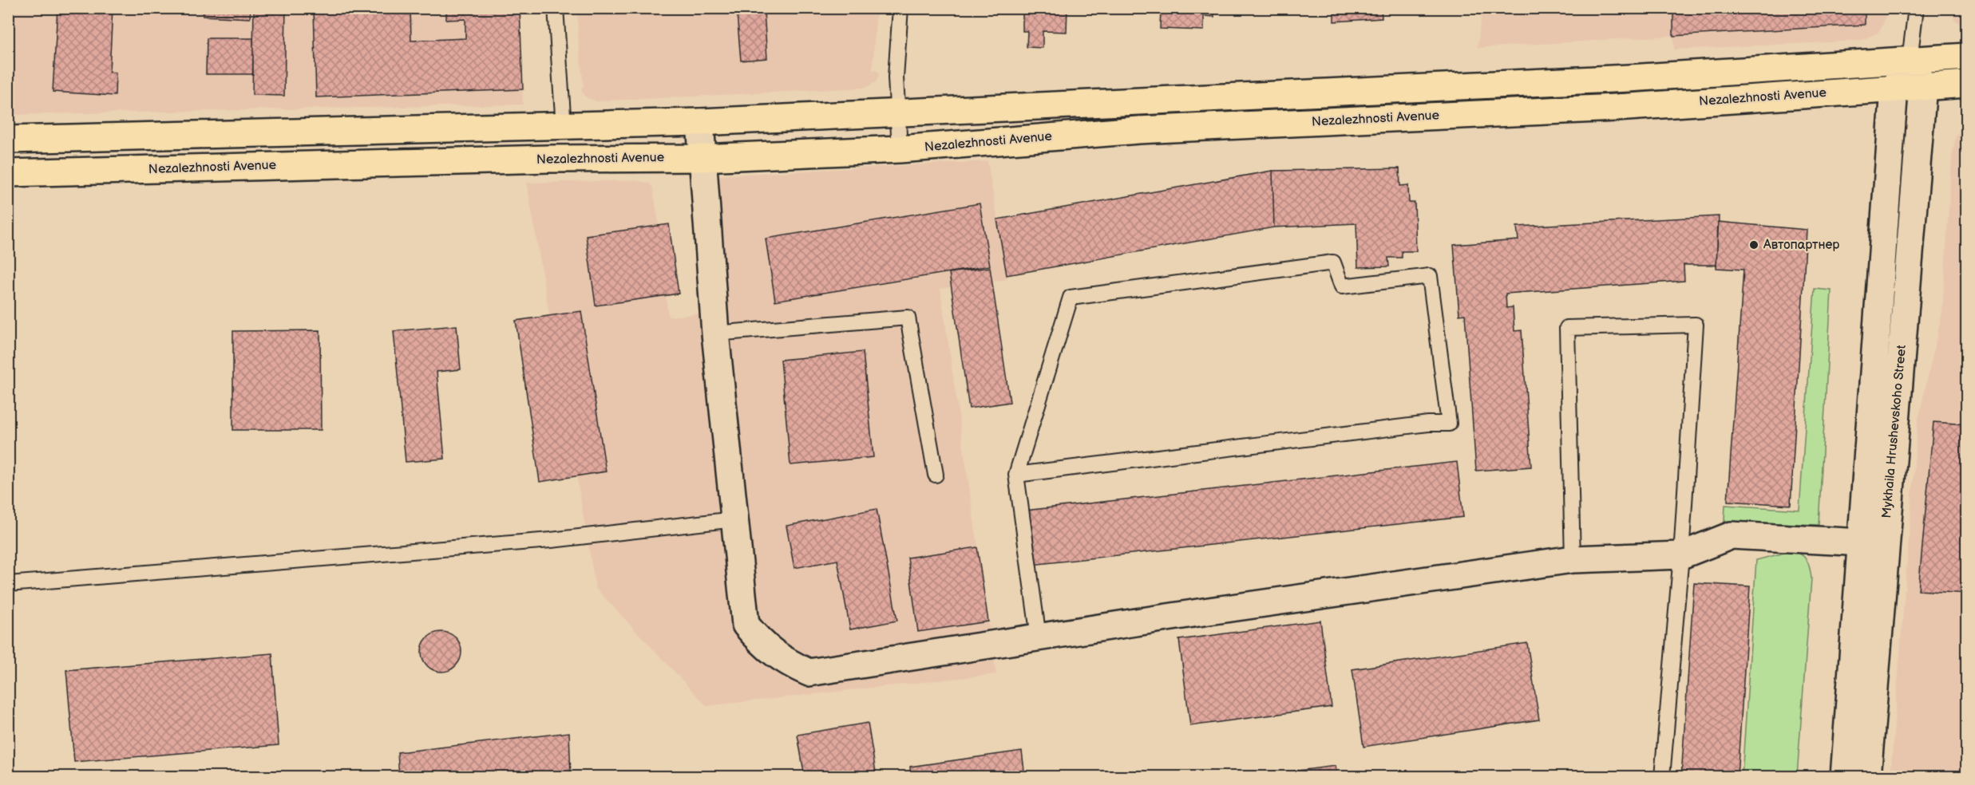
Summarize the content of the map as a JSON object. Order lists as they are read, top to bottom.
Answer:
{
  "streets": {
    "main road": ["Nezalezhnosti Avenue"],
    "street": ["Mykhaila Hrushevskoho Street"]
  },
  "crossings": [
    ["Nezalezhnosti Avenue", "Mykhaila Hrushevskoho Street"]
  ],
  "places": ["Автопартнер"]
}
